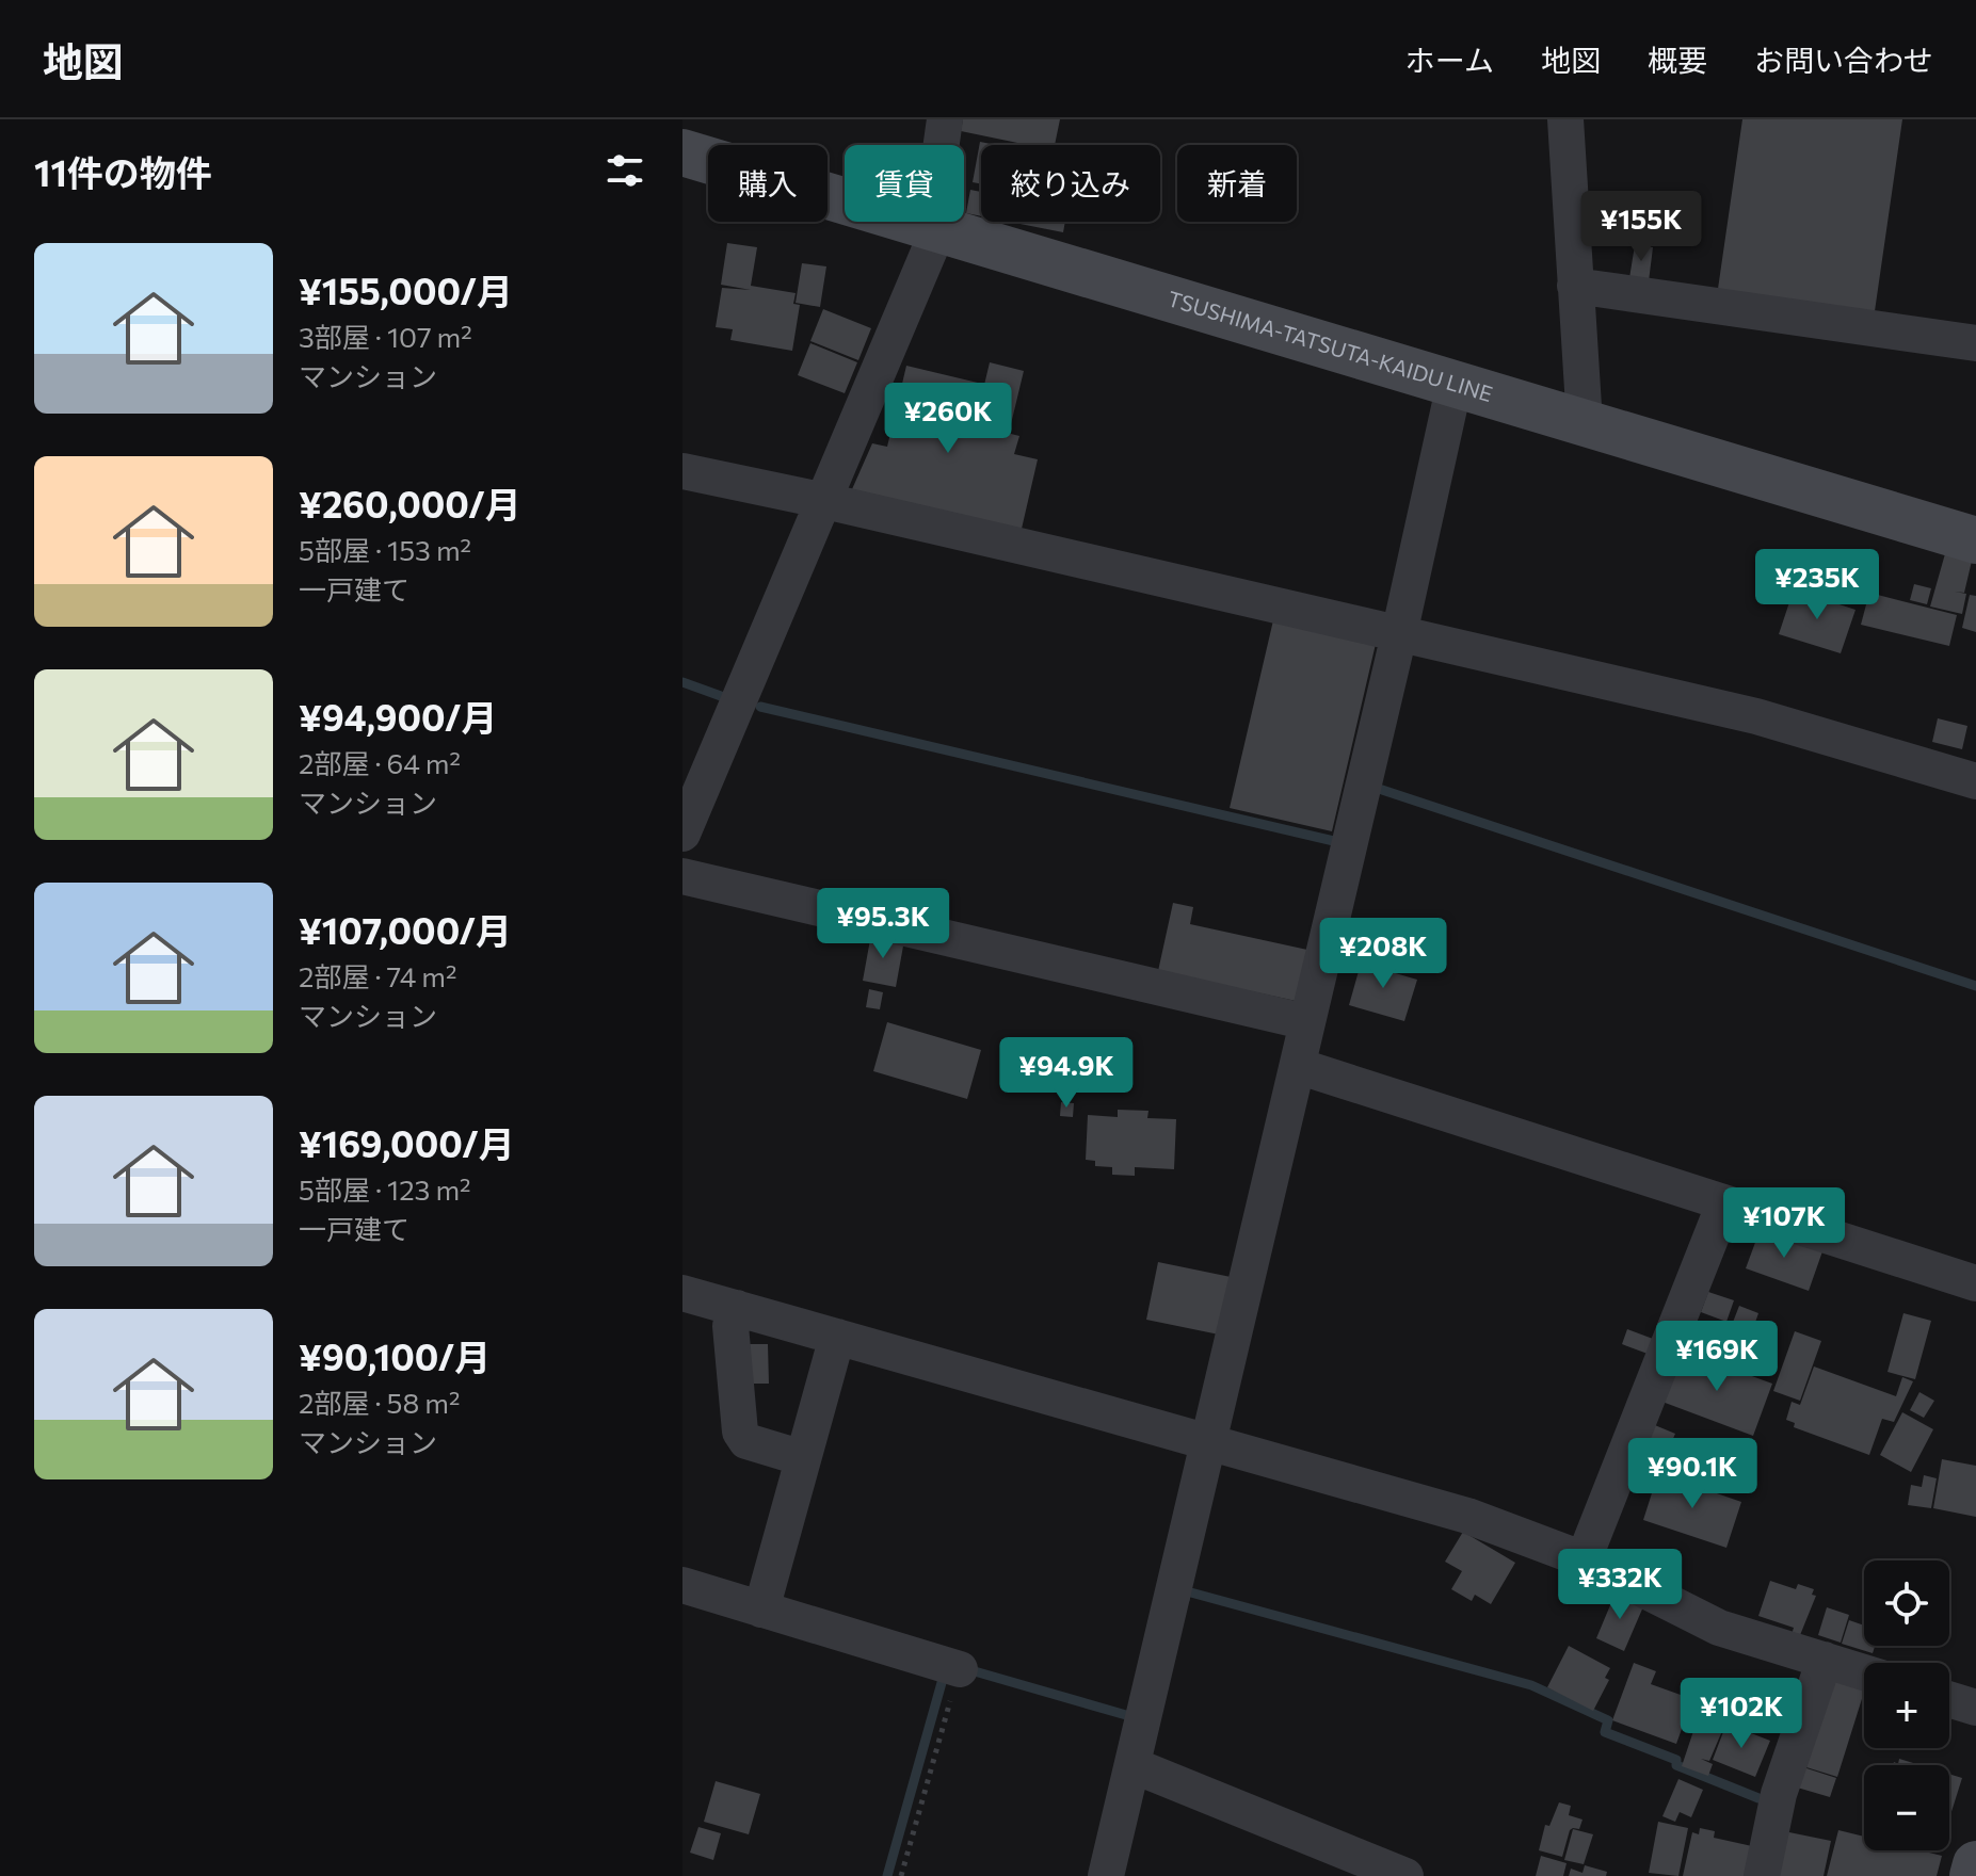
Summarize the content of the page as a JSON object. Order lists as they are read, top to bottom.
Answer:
{
  "streets": {
    "main road": ["TSUSHIMA-TATSUTA-KAIDU LINE"]
  },
  "page": {
    "header": "地図",
    "nav": [
      "ホーム",
      "地図",
      "概要",
      "お問い合わせ"
    ],
    "heading": "11件の物件",
    "chip": [
      "購入",
      "賃貸",
      "絞り込み",
      "新着"
    ],
    "price": [
      "¥155K",
      "¥260K",
      "¥235K",
      "¥95.3K",
      "¥208K",
      "¥94.9K",
      "¥107K",
      "¥169K",
      "¥90.1K",
      "¥332K",
      "¥102K"
    ],
    "list": [
      {
        "name": "¥155,000/月",
        "note": "3部屋 · 107 m² · マンション"
      },
      {
        "name": "¥260,000/月",
        "note": "5部屋 · 153 m² · 一戸建て"
      },
      {
        "name": "¥94,900/月",
        "note": "2部屋 · 64 m² · マンション"
      },
      {
        "name": "¥107,000/月",
        "note": "2部屋 · 74 m² · マンション"
      },
      {
        "name": "¥169,000/月",
        "note": "5部屋 · 123 m² · 一戸建て"
      },
      {
        "name": "¥90,100/月",
        "note": "2部屋 · 58 m² · マンション"
      }
    ],
    "map_buttons": ["+", "−"]
  }
}
